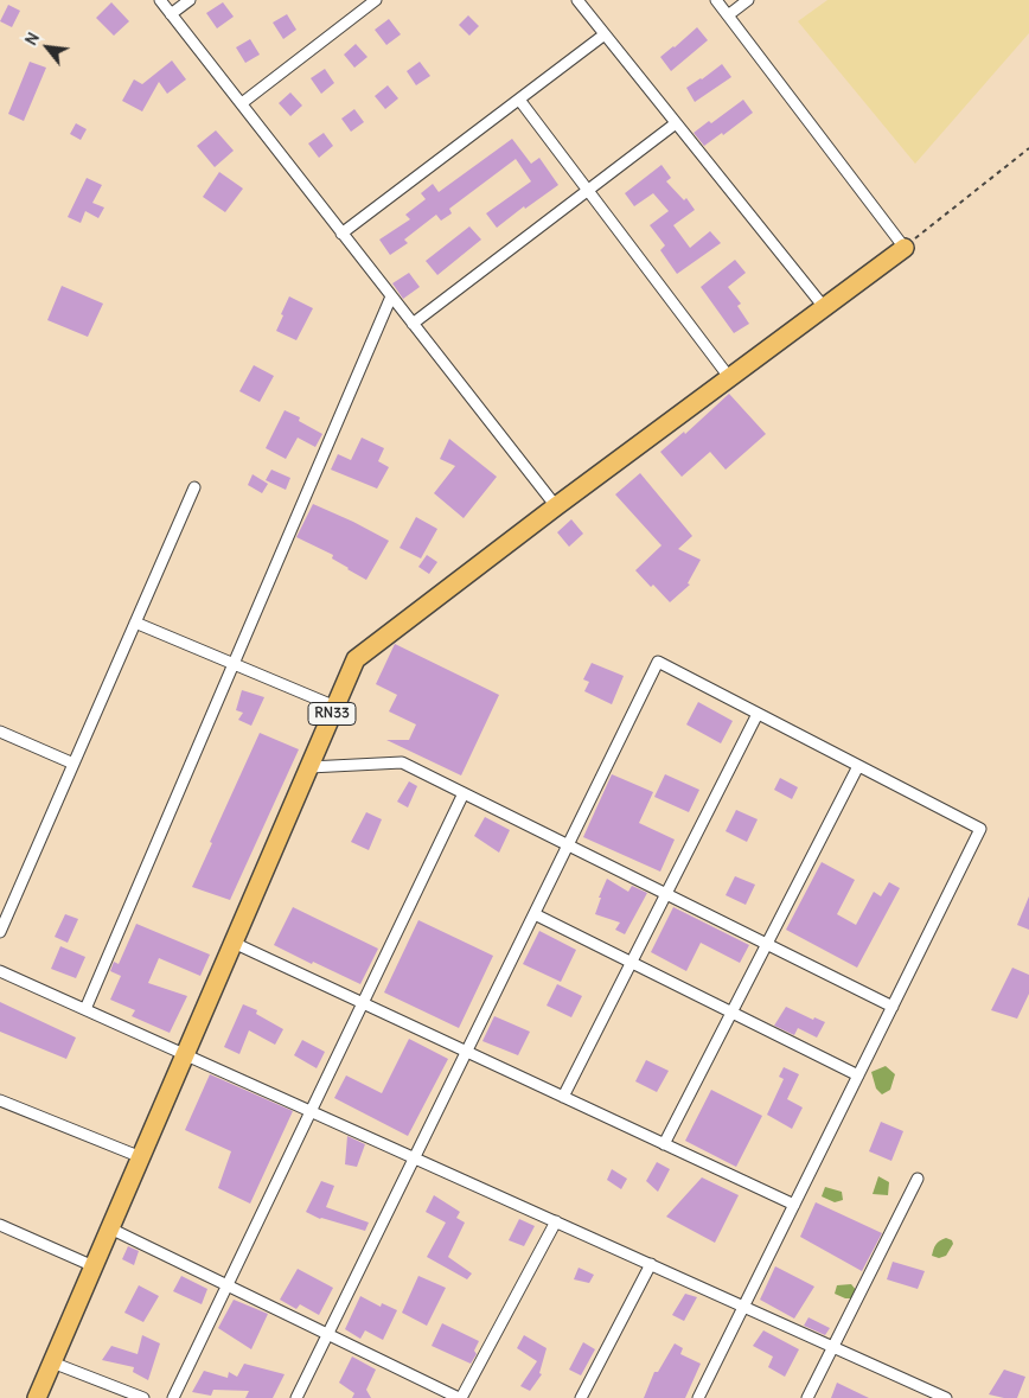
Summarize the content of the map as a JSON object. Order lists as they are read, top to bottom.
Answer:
{
  "streets": {
    "main road": ["RN33"]
  },
  "north": "top left"
}
